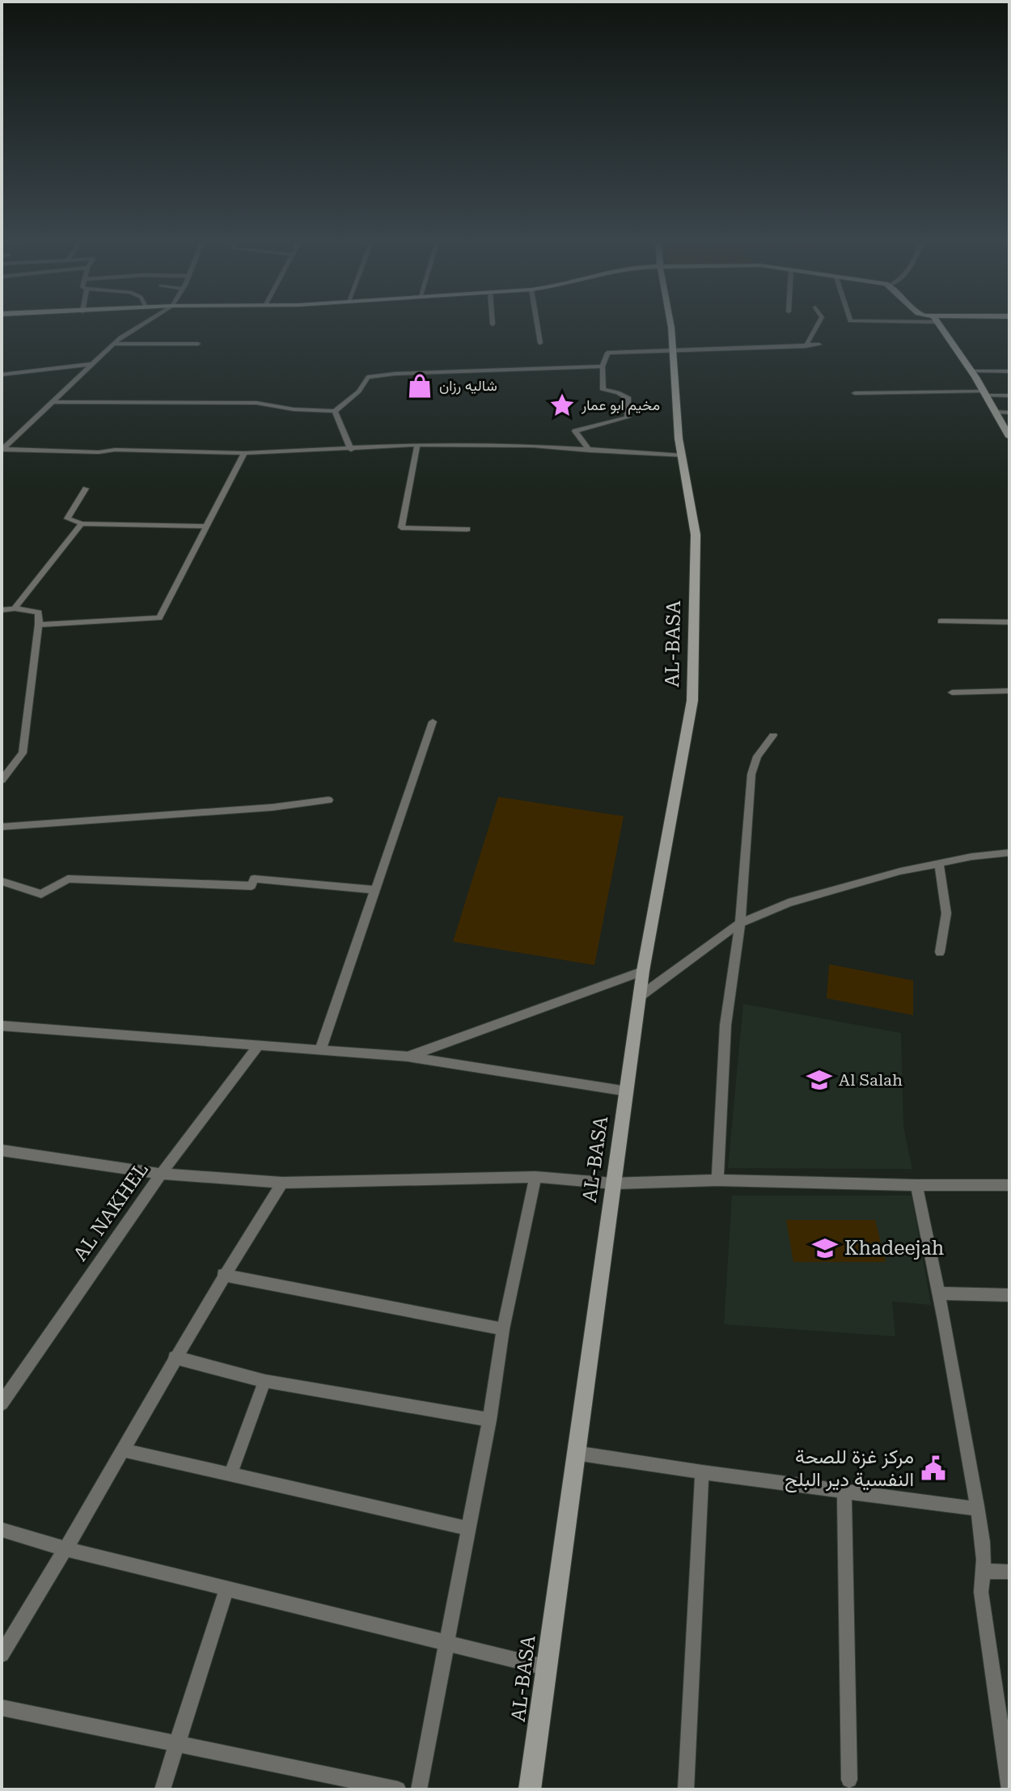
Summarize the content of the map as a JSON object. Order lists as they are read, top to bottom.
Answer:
{
  "streets": {
    "street": ["AL-BASA", "AL NAKHEL"]
  },
  "places": {
    "shop": ["شاليه رزان"],
    "place": ["مخيم ابو عمار"],
    "school or university": ["Al Salah", "Khadeejah"],
    "public building": ["مركز غزة للصحة النفسية دير البلح"]
  }
}
